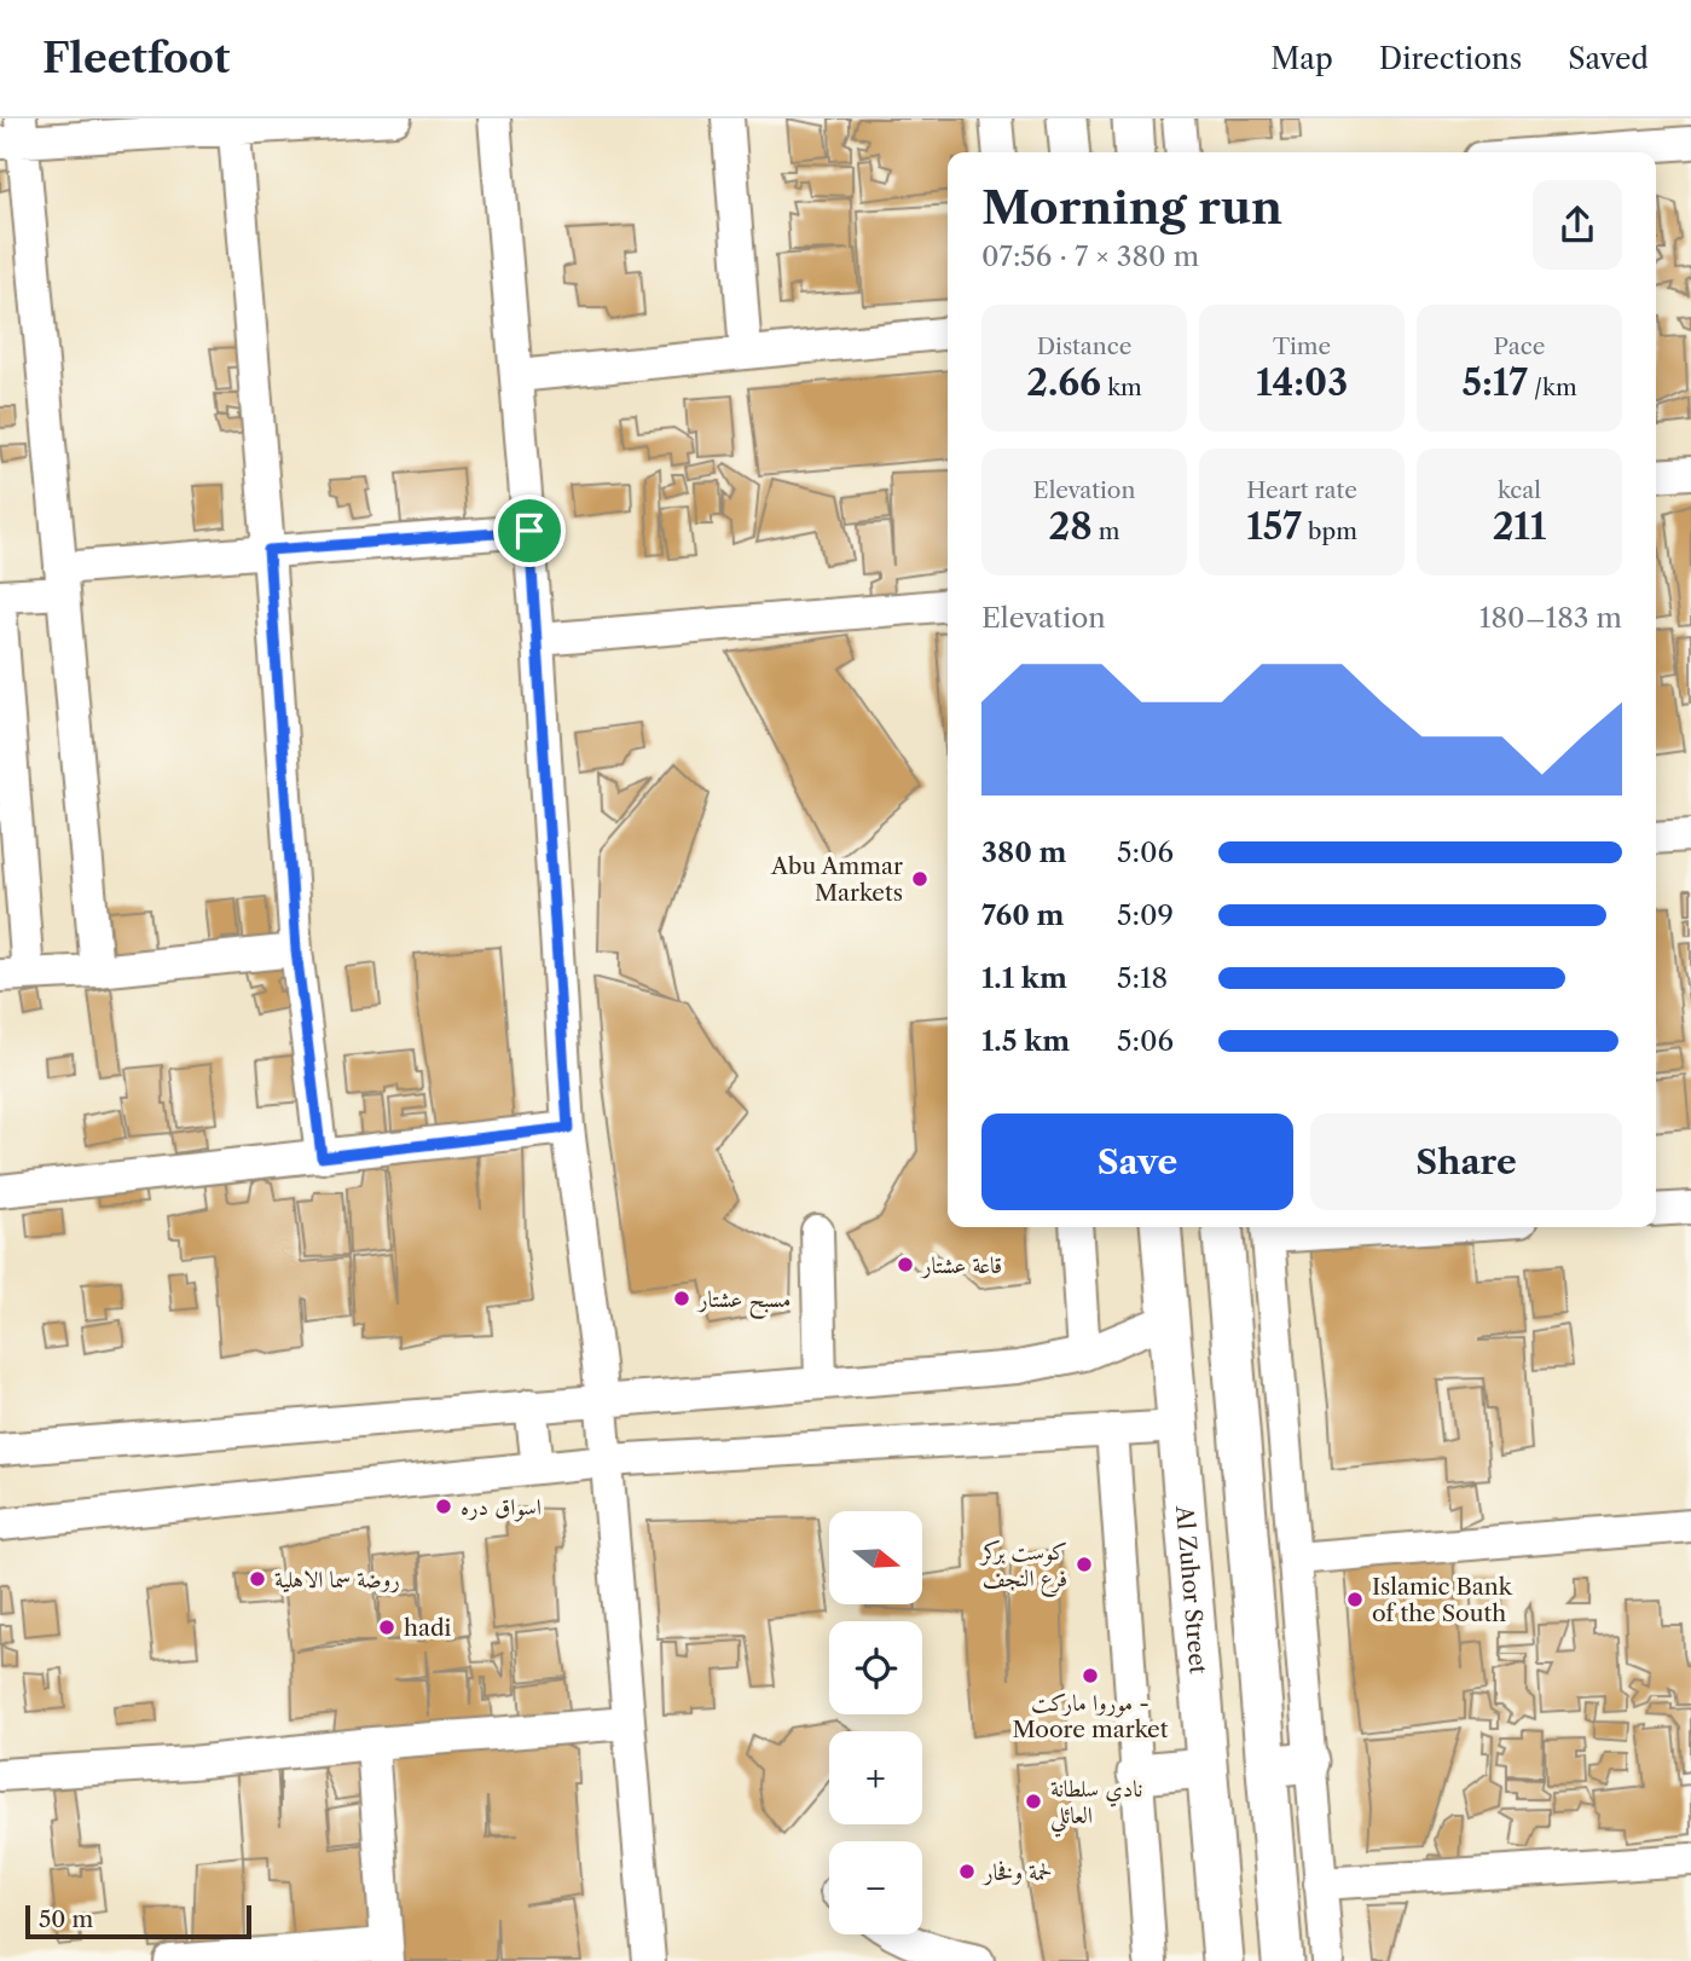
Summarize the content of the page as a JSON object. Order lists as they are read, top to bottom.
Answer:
{
  "streets": {
    "main road": ["Al Zuhor Street"]
  },
  "places": [
    "Abu Ammar Markets",
    "قاعة عشتار",
    "مسبح عشتار",
    "اسواق دره",
    "كوست بركر فرع النجف",
    "روضة سما الاهلية",
    "Islamic Bank of the South",
    "hadi",
    "موروا ماركت - Moore market",
    "نادي سلطانة العائلي",
    "لحمة وفخار"
  ],
  "scale_bar": "50 m",
  "north": "right",
  "page": {
    "header": "Fleetfoot",
    "nav": ["Map", "Directions", "Saved"],
    "heading": ["Morning run", "07:56 · 7 × 380 m"],
    "stats": [
      ["Distance", "2.66 km"],
      ["Time", "14:03"],
      ["Pace", "5:17 /km"],
      ["Elevation", "28 m"],
      ["Heart rate", "157 bpm"],
      ["kcal", "211"]
    ],
    "chart": ["Elevation", "180–183 m"],
    "list": [
      {
        "name": "380 m",
        "note": "5:06"
      },
      {
        "name": "760 m",
        "note": "5:09"
      },
      {
        "name": "1.1 km",
        "note": "5:18"
      },
      {
        "name": "1.5 km",
        "note": "5:06"
      }
    ],
    "buttons": ["Save", "Share"],
    "map_buttons": ["+", "−"],
    "scale": "50 m"
  }
}
